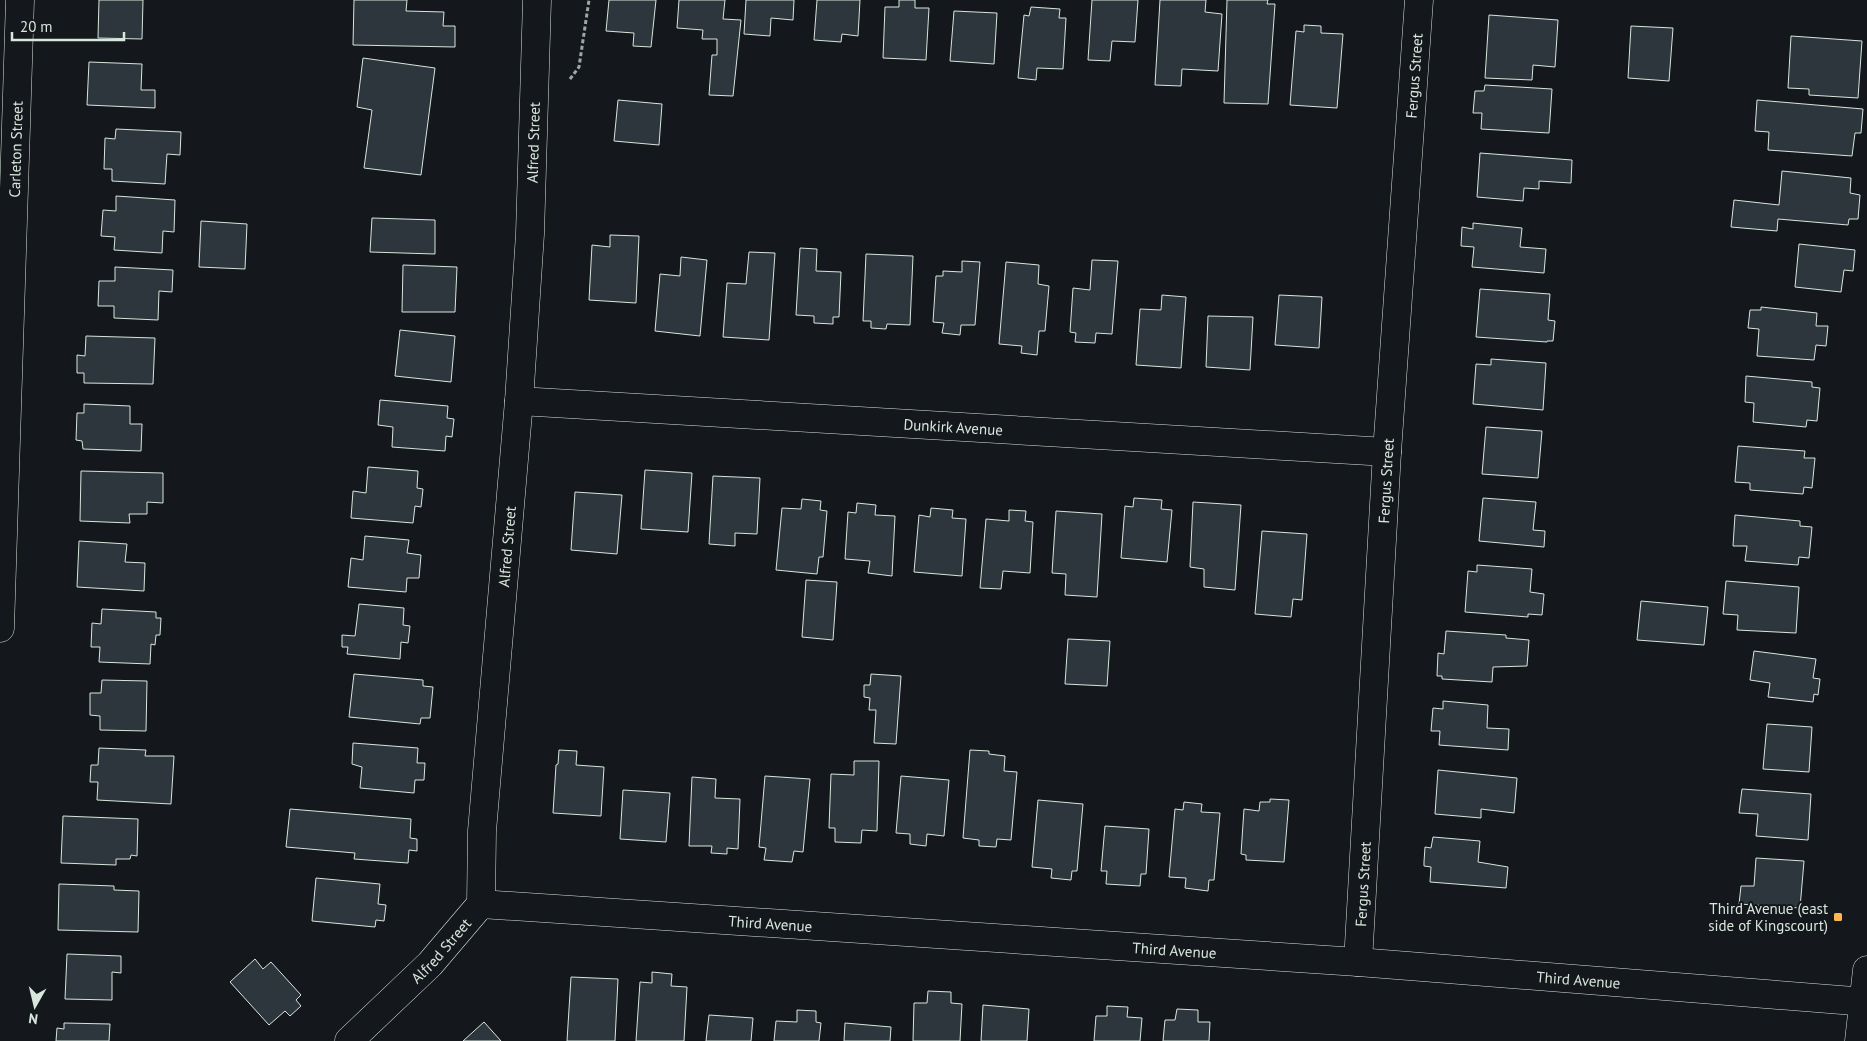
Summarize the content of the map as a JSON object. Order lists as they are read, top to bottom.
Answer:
{
  "streets": {
    "street": [
      "Fergus Street",
      "Alfred Street",
      "Carleton Street",
      "Dunkirk Avenue",
      "Third Avenue"
    ]
  },
  "crossings": [
    ["Fergus Street", "Dunkirk Avenue"],
    ["Fergus Street", "Third Avenue"],
    ["Alfred Street", "Dunkirk Avenue"],
    ["Alfred Street", "Third Avenue"]
  ],
  "places": {
    "transit": ["Third Avenue (east side of Kingscourt)"]
  },
  "scale_bar": "20 m",
  "north": "bottom"
}
